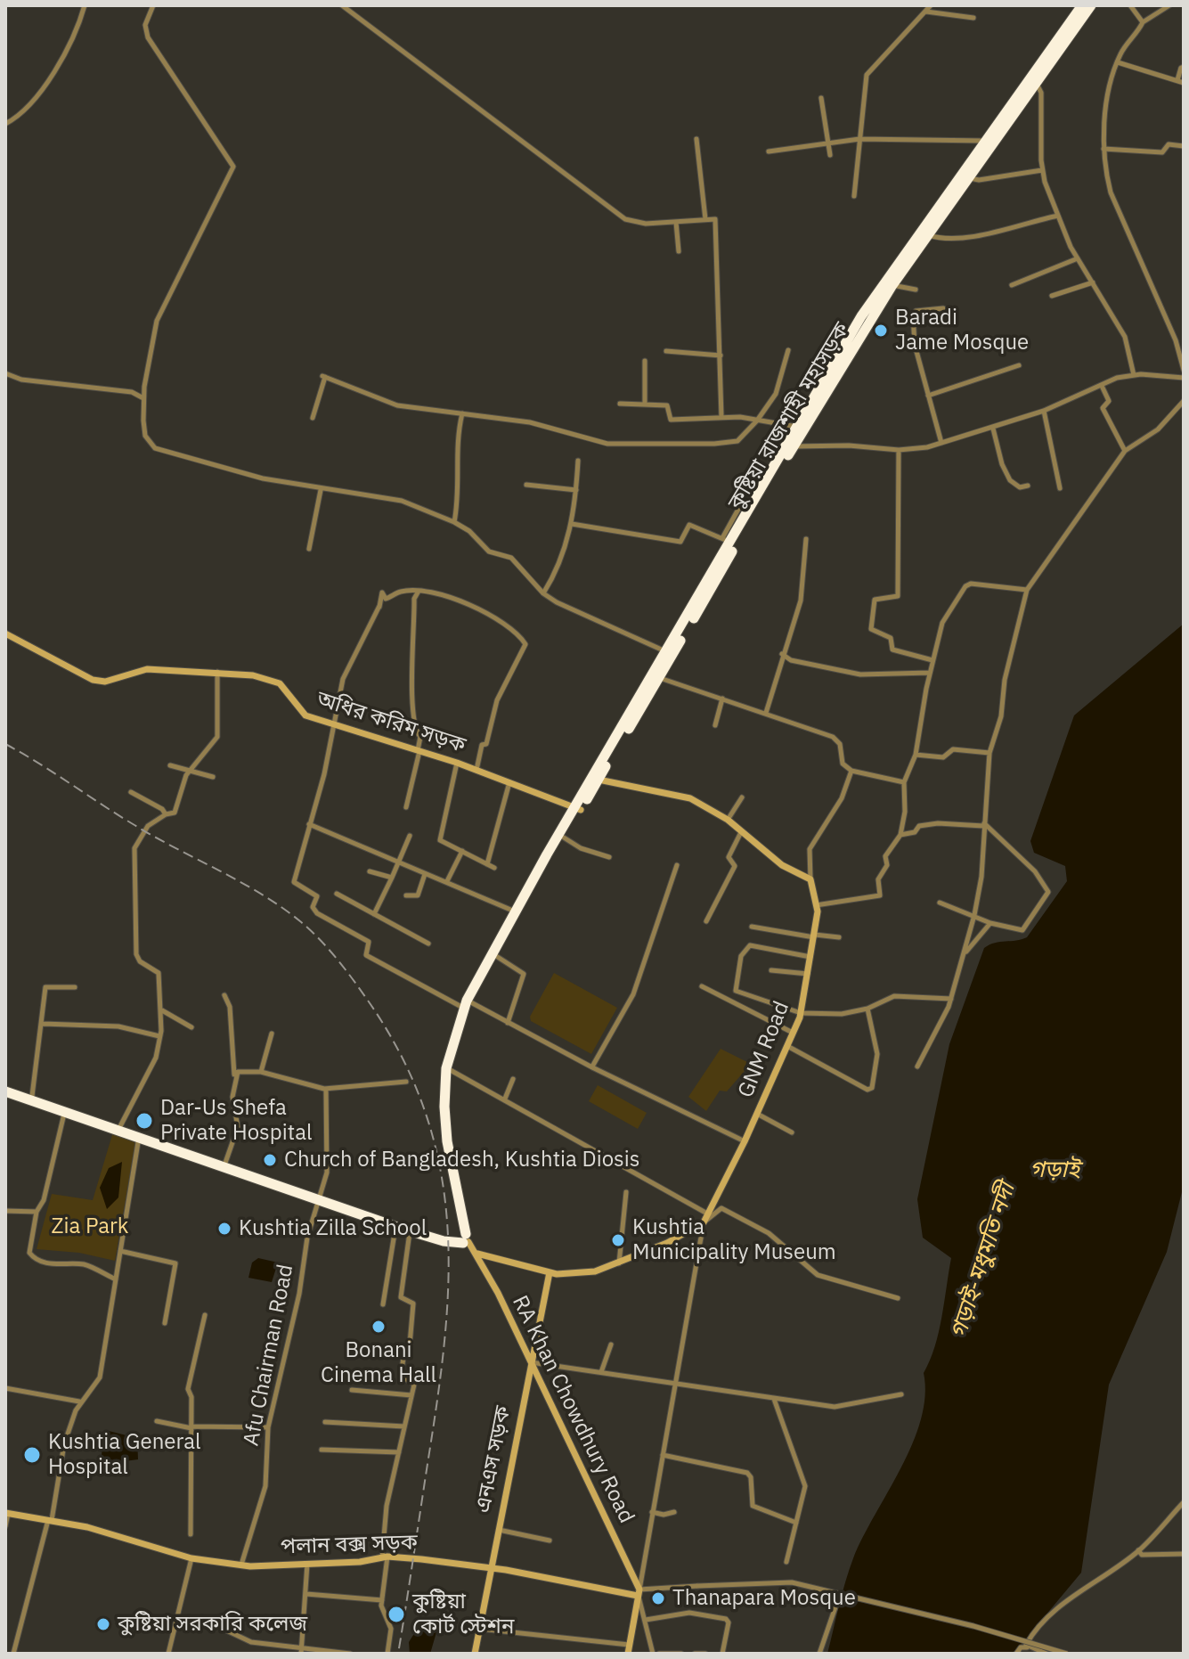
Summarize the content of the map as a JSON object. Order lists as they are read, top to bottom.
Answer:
{
  "streets": {
    "highway": ["কুষ্টিয়া রাজশাহী মহাসড়ক"],
    "main road": [
      "অধির করিম সড়ক",
      "GNM Road",
      "RA Khan Chowdhury Road",
      "এনএস সড়ক",
      "পলান বক্স সড়ক"
    ],
    "street": ["Afu Chairman Road"]
  },
  "crossings": [
    ["কুষ্টিয়া রাজশাহী মহাসড়ক", "অধির করিম সড়ক"],
    ["কুষ্টিয়া রাজশাহী মহাসড়ক", "RA Khan Chowdhury Road"],
    ["Afu Chairman Road", "পলান বক্স সড়ক"],
    ["RA Khan Chowdhury Road", "এনএস সড়ক"],
    ["RA Khan Chowdhury Road", "পলান বক্স সড়ক"],
    ["এনএস সড়ক", "পলান বক্স সড়ক"]
  ],
  "water": ["গড়াই", "গড়াই-মধুমতি নদী"],
  "parks": ["Zia Park"],
  "places": [
    "Baradi Jame Mosque",
    "Dar-Us Shefa Private Hospital",
    "Church of Bangladesh, Kushtia Diosis",
    "Kushtia Zilla School",
    "Kushtia Municipality Museum",
    "Bonani Cinema Hall",
    "Kushtia General Hospital",
    "Thanapara Mosque",
    "কুষ্টিয়া কোর্ট স্টেশন",
    "কুষ্টিয়া সরকারি কলেজ"
  ]
}
